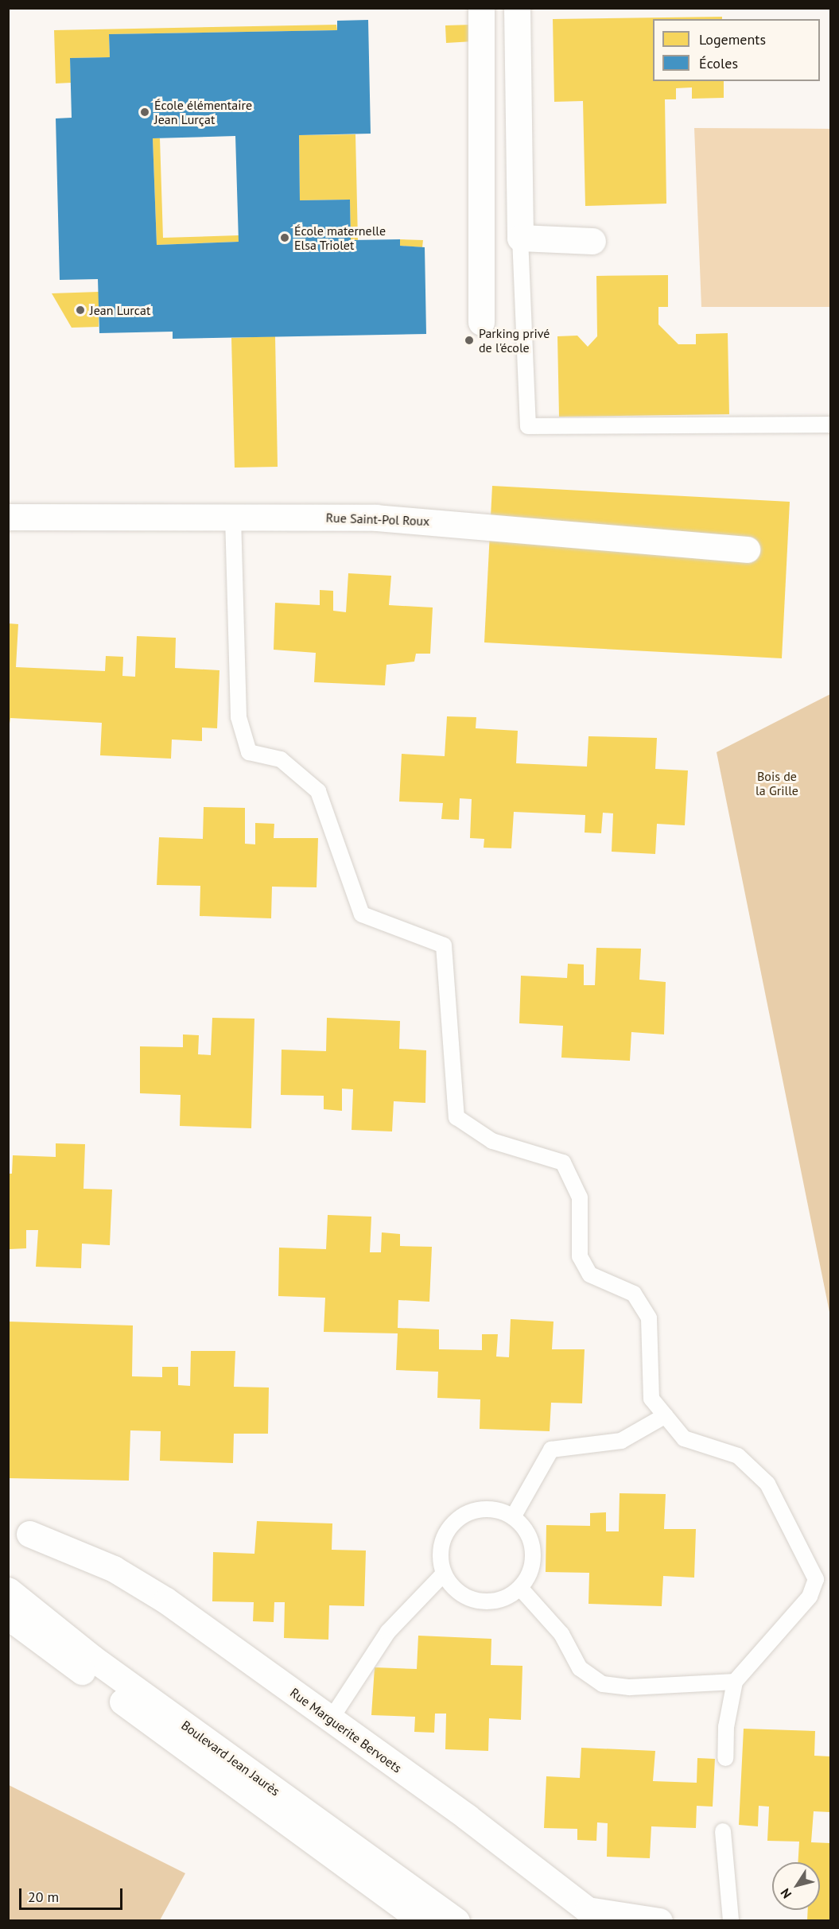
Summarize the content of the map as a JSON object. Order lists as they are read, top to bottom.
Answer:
{
  "streets": {
    "street": ["Rue Saint-Pol Roux", "Rue Marguerite Bervoets", "Boulevard Jean Jaurès"]
  },
  "parks": ["Bois de la Grille"],
  "places": [
    "École élémentaire Jean Lurçat",
    "École maternelle Elsa Triolet",
    "Jean Lurcat",
    "Parking privé de l'école"
  ],
  "legend": ["Logements", "Écoles"],
  "scale_bar": "20 m",
  "north": "bottom left"
}
